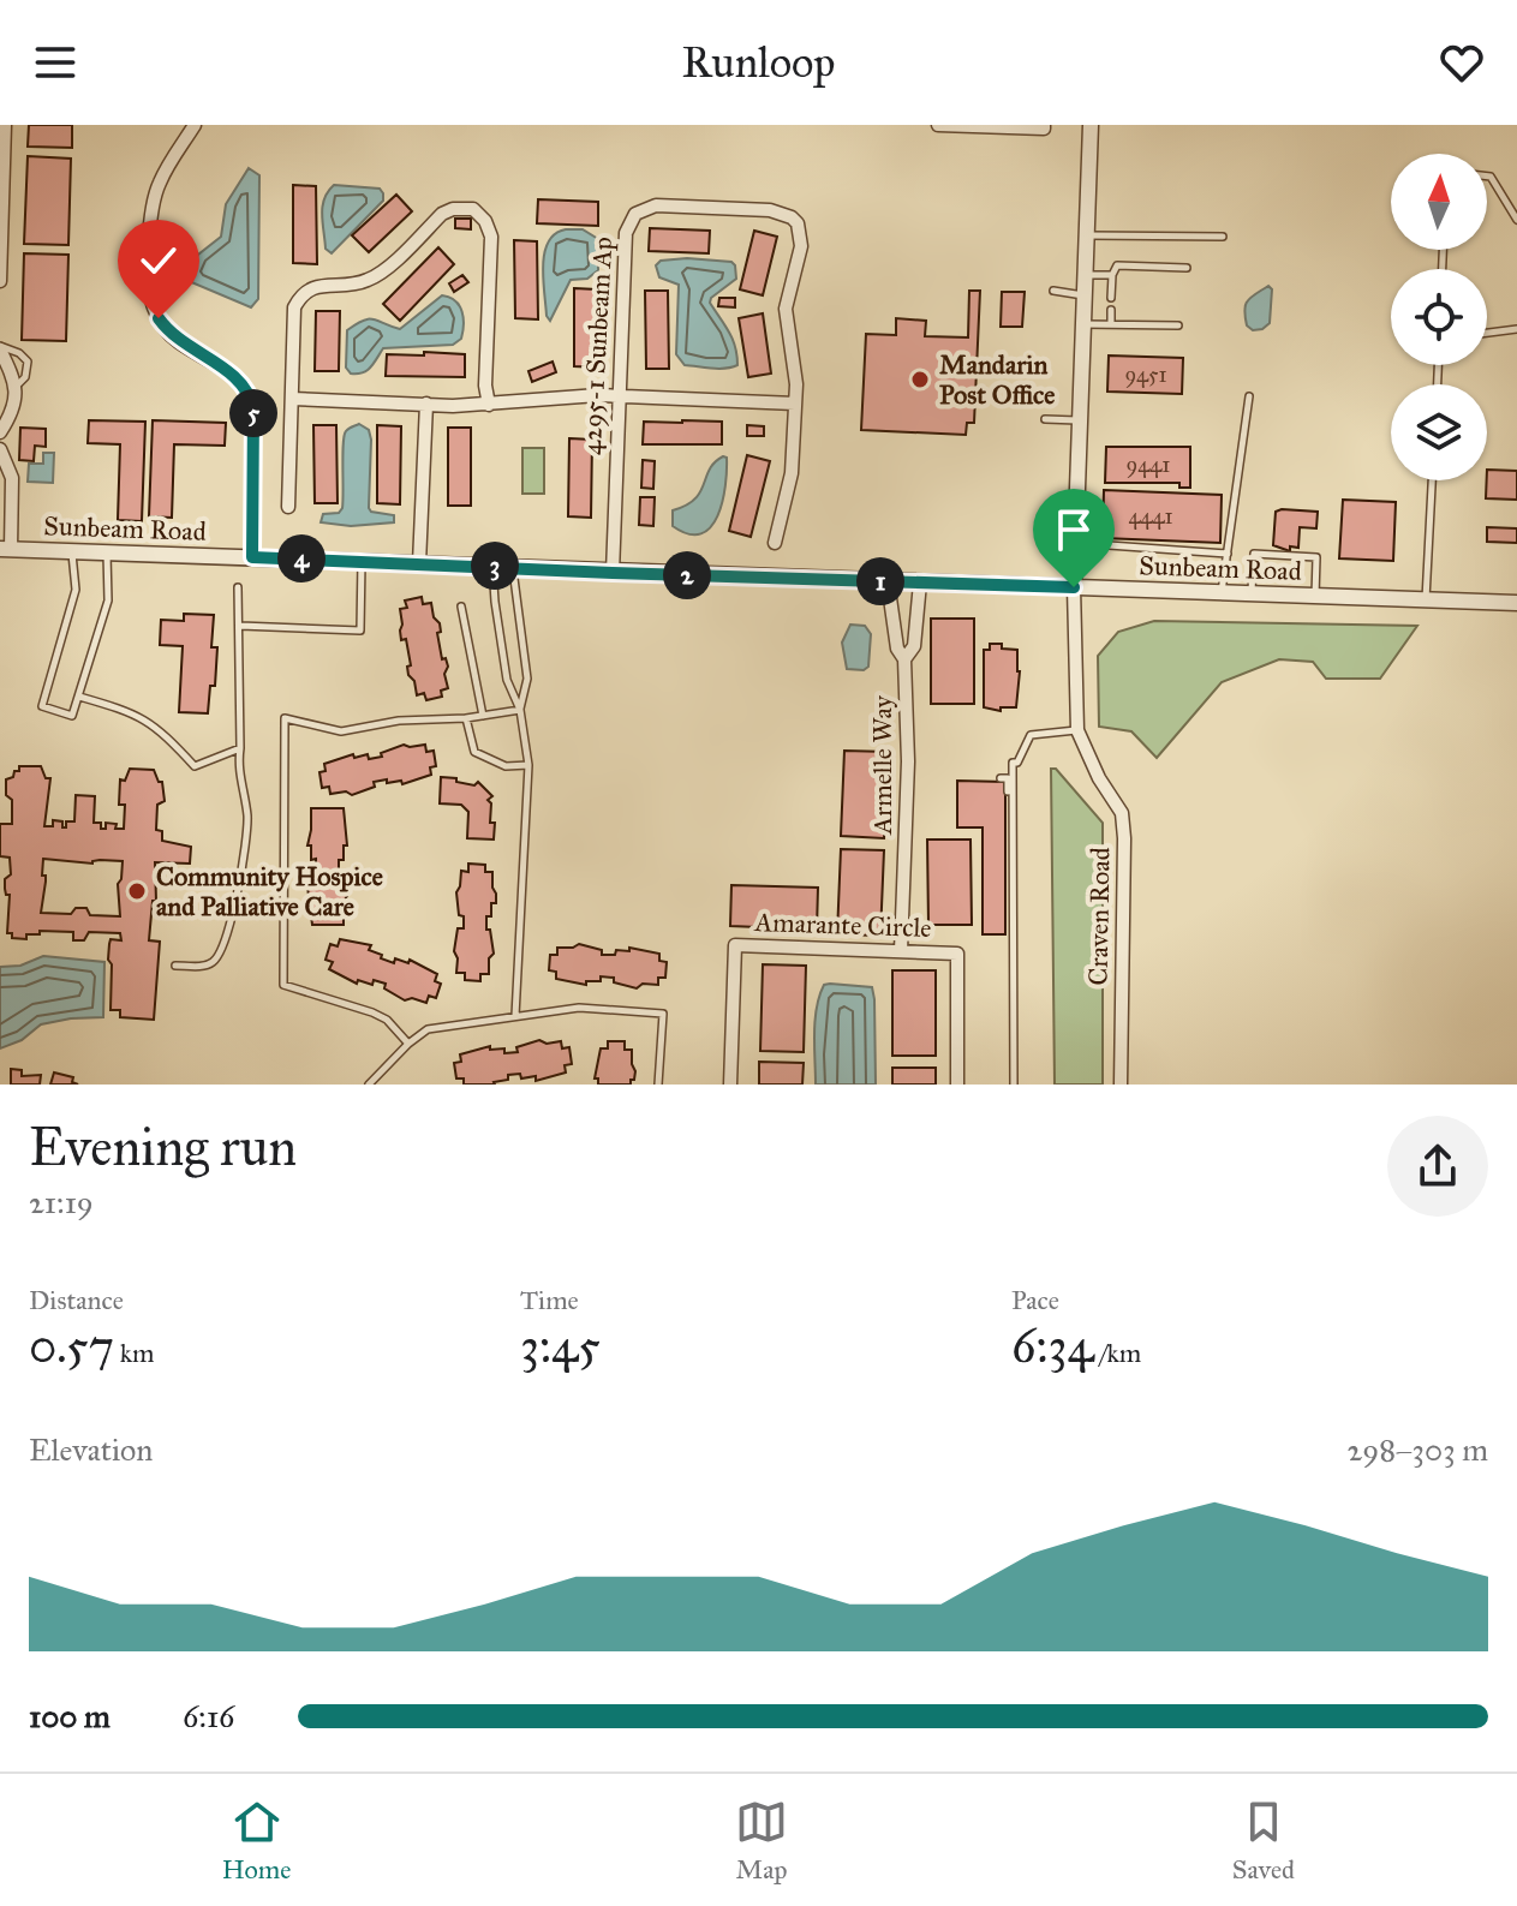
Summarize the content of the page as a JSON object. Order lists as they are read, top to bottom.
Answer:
{
  "streets": {
    "street": [
      "4295-1 Sunbeam Ap",
      "Sunbeam Road",
      "Armelle Way",
      "Craven Road",
      "Amarante Circle"
    ]
  },
  "crossings": [
    ["4295-1 Sunbeam Ap", "Sunbeam Road"],
    ["Sunbeam Road", "Armelle Way"],
    ["Sunbeam Road", "Craven Road"],
    ["Armelle Way", "Amarante Circle"]
  ],
  "places": ["Mandarin Post Office", "Community Hospice and Palliative Care"],
  "house_numbers": ["9451", "9441", "4441"],
  "north": "top",
  "page": {
    "header": "Runloop",
    "pins": [
      "5",
      "4",
      "3",
      "2",
      "1"
    ],
    "heading": ["Evening run", "21:19"],
    "stats": [
      ["Distance", "0.57 km"],
      ["Time", "3:45"],
      ["Pace", "6:34 /km"]
    ],
    "chart": ["Elevation", "298–303 m"],
    "list": [
      {
        "name": "100 m",
        "note": "6:16"
      }
    ],
    "tabs": ["Home", "Map", "Saved"]
  }
}
